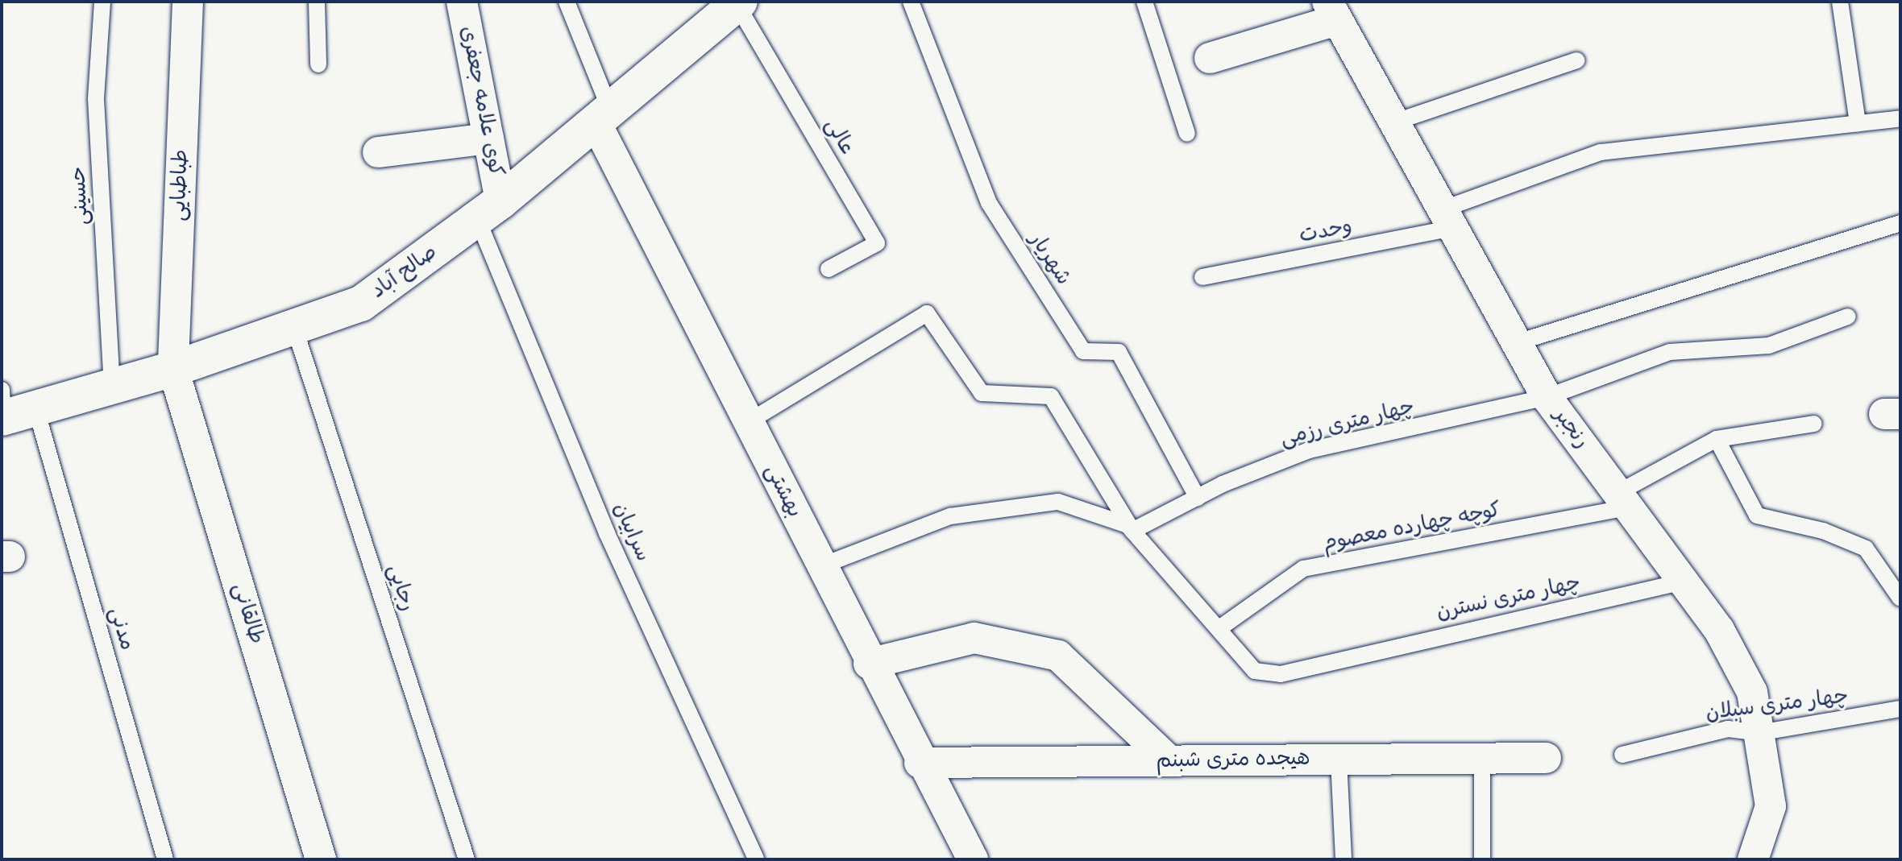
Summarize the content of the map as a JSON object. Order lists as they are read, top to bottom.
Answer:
{
  "streets": {
    "street": [
      "کوی علامه جعفری",
      "طباطبایی",
      "صالح آباد",
      "رنجبر",
      "بهشتی",
      "طالقانی",
      "هیجده متری شبنم"
    ],
    "lane": [
      "عالی",
      "حسینی",
      "وحدت",
      "شهریار",
      "چهار متری رزمی",
      "کوچه چهارده معصوم",
      "سرابیان",
      "رجایی",
      "چهار متری نسترن",
      "مدنی",
      "چهار متری سبلان"
    ]
  },
  "crossings": [
    ["کوی علامه جعفری", "صالح آباد"],
    ["کوی علامه جعفری", "سرابیان"],
    ["عالی", "صالح آباد"],
    ["طباطبایی", "صالح آباد"],
    ["طباطبایی", "طالقانی"],
    ["حسینی", "صالح آباد"],
    ["وحدت", "رنجبر"],
    ["شهریار", "چهار متری رزمی"],
    ["صالح آباد", "بهشتی"],
    ["صالح آباد", "سرابیان"],
    ["صالح آباد", "رجایی"],
    ["صالح آباد", "طالقانی"],
    ["صالح آباد", "مدنی"],
    ["چهار متری رزمی", "رنجبر"],
    ["چهار متری رزمی", "چهار متری نسترن"],
    ["رنجبر", "کوچه چهارده معصوم"],
    ["رنجبر", "چهار متری نسترن"],
    ["رنجبر", "چهار متری سبلان"],
    ["بهشتی", "چهار متری نسترن"],
    ["بهشتی", "هیجده متری شبنم"],
    ["کوچه چهارده معصوم", "چهار متری نسترن"]
  ]
}
